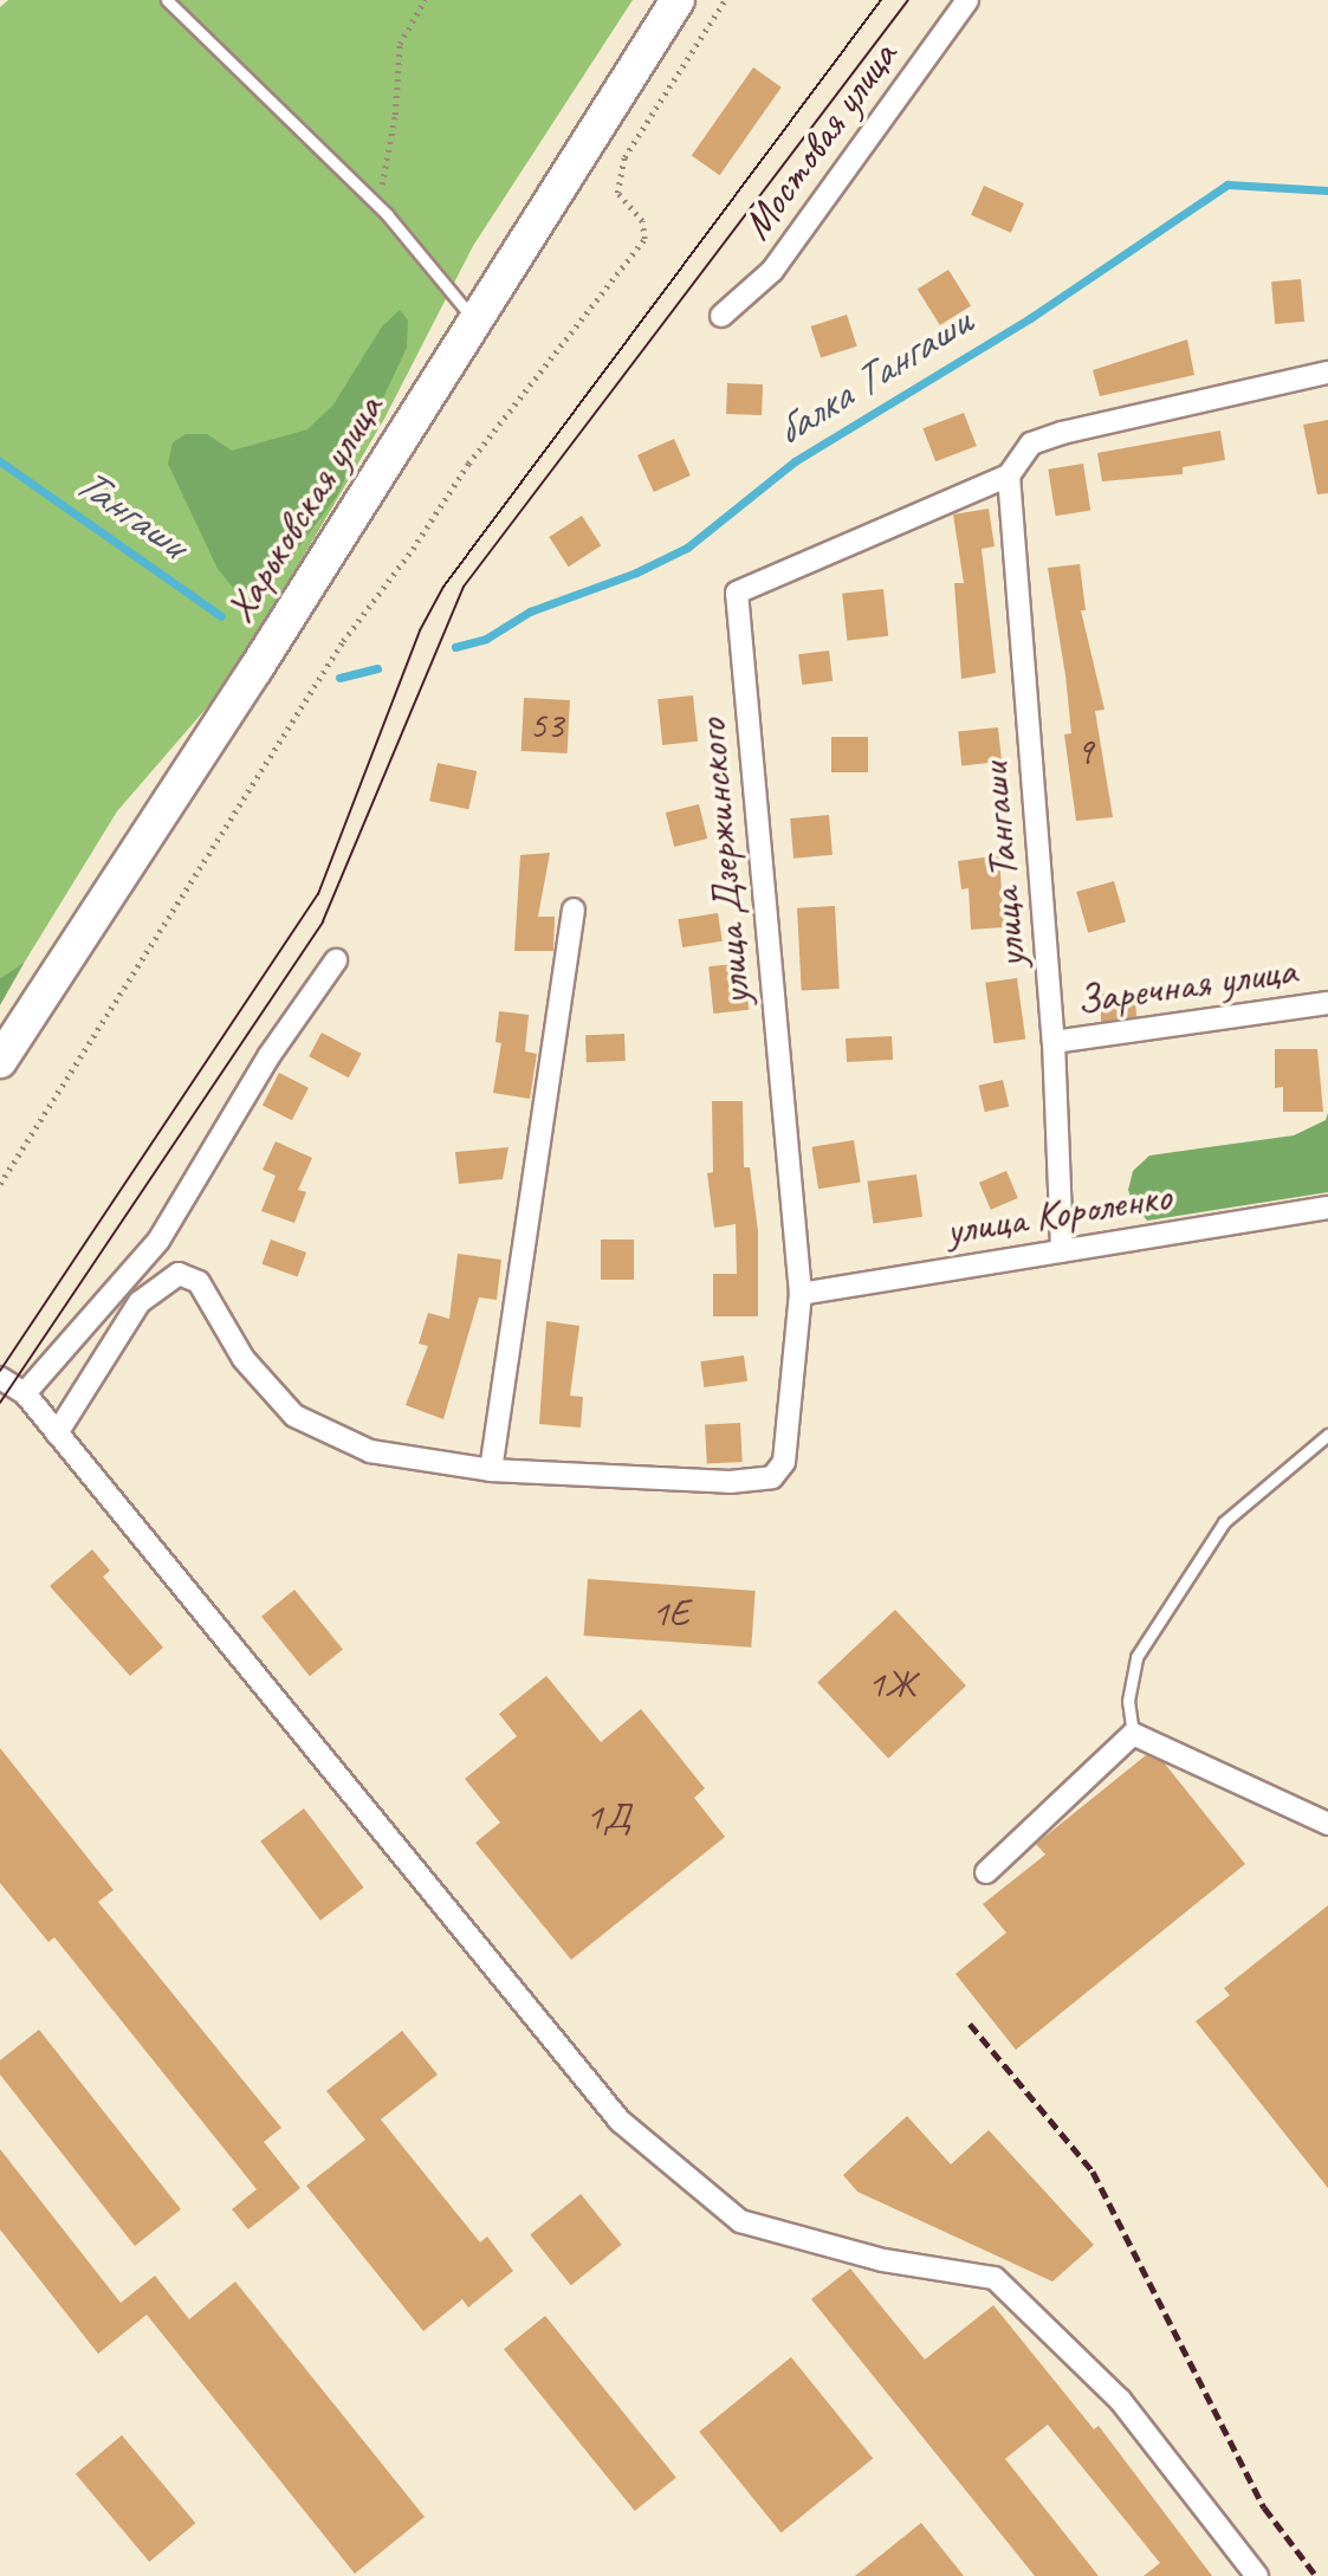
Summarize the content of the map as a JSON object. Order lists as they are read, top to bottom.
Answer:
{
  "streets": {
    "main road": ["Харьковская улица"],
    "street": [
      "Мостовая улица",
      "улица Дзержинского",
      "улица Тангаши",
      "Заречная улица",
      "улица Короленко"
    ]
  },
  "crossings": [
    ["улица Дзержинского", "улица Тангаши"],
    ["улица Дзержинского", "улица Короленко"],
    ["улица Тангаши", "Заречная улица"],
    ["улица Тангаши", "улица Короленко"]
  ],
  "water": ["балка Тангаши", "Тангаши"],
  "house_numbers": [
    "53",
    "9",
    "1Е",
    "1Ж",
    "1Д"
  ]
}
